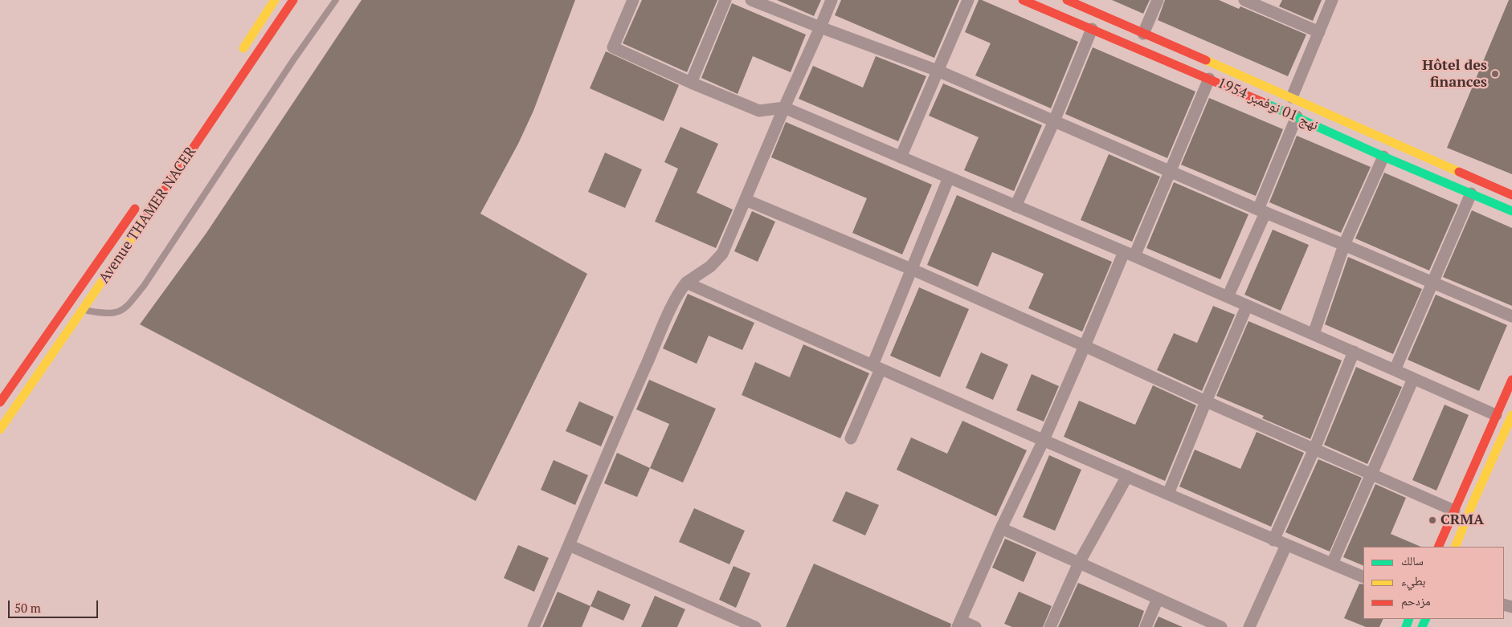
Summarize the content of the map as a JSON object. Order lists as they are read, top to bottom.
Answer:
{
  "streets": {
    "main road": ["نهج 01 نوفمبر 1954", "Avenue THAMER NACER"]
  },
  "places": ["Hôtel des finances", "CRMA"],
  "legend": ["سالك", "بطيء", "مزدحم"],
  "scale_bar": "50 m"
}
